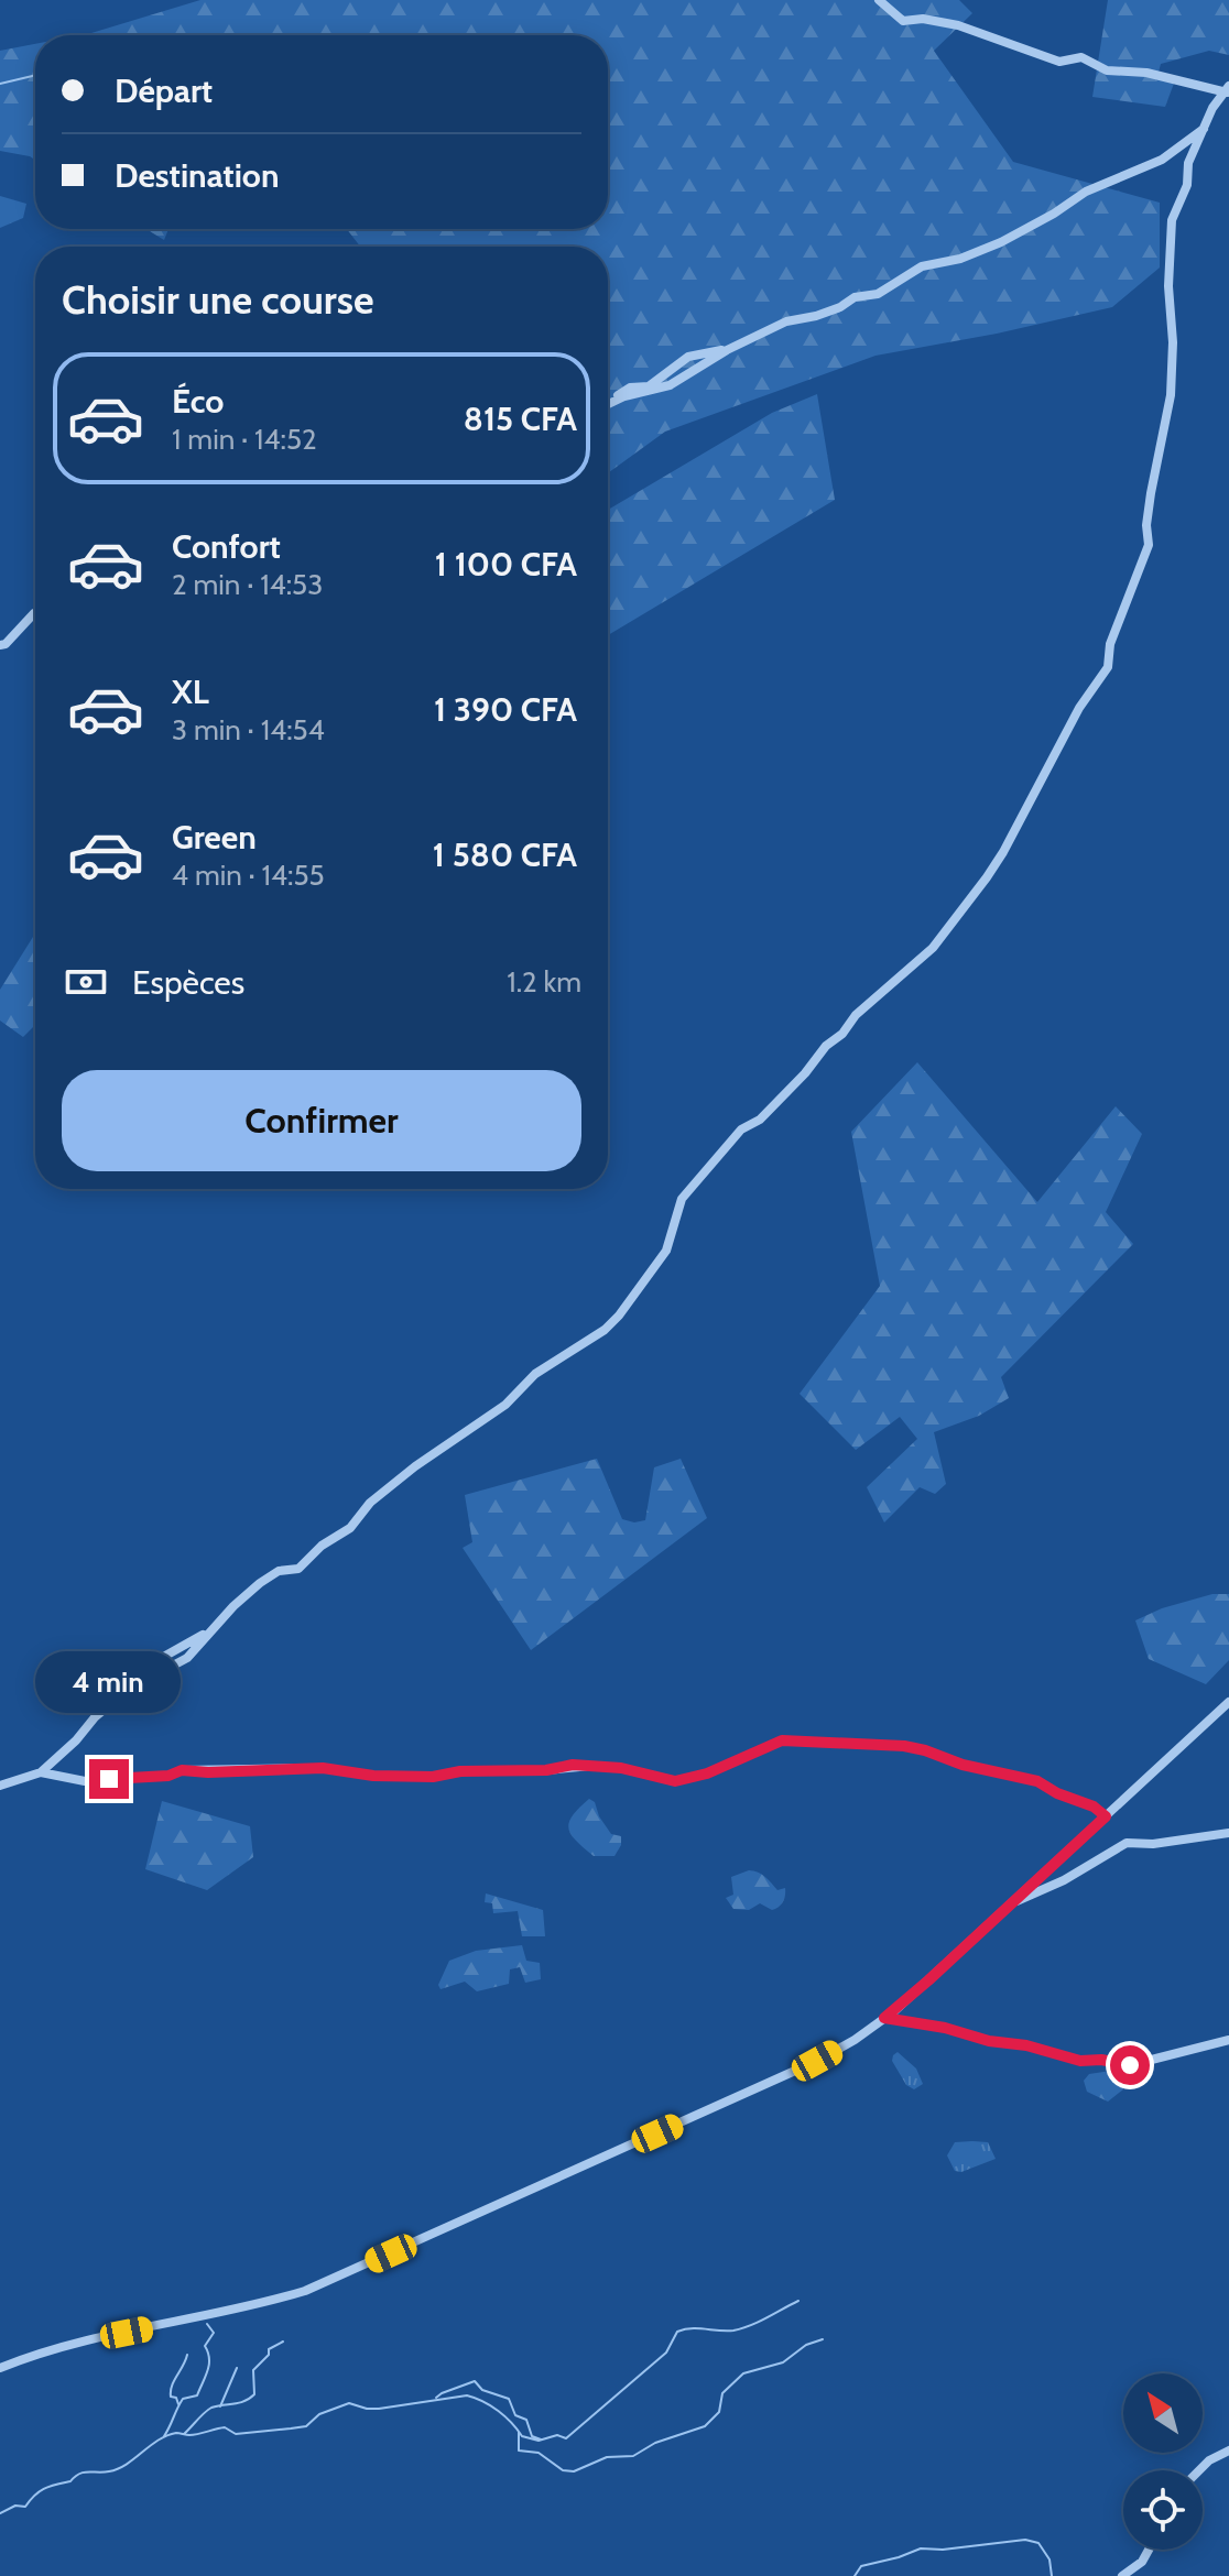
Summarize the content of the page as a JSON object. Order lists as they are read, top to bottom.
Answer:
{
  "north": "top left",
  "page": {
    "banner": ["Départ", "Destination"],
    "heading": "Choisir une course",
    "list": [
      {
        "name": "Éco",
        "note": "1 min · 14:52",
        "value": "815 CFA"
      },
      {
        "name": "Confort",
        "note": "2 min · 14:53",
        "value": "1 100 CFA"
      },
      {
        "name": "XL",
        "note": "3 min · 14:54",
        "value": "1 390 CFA"
      },
      {
        "name": "Green",
        "note": "4 min · 14:55",
        "value": "1 580 CFA"
      }
    ],
    "pay": ["Espèces", "1.2 km"],
    "buttons": "Confirmer",
    "bubble": "4 min"
  }
}
